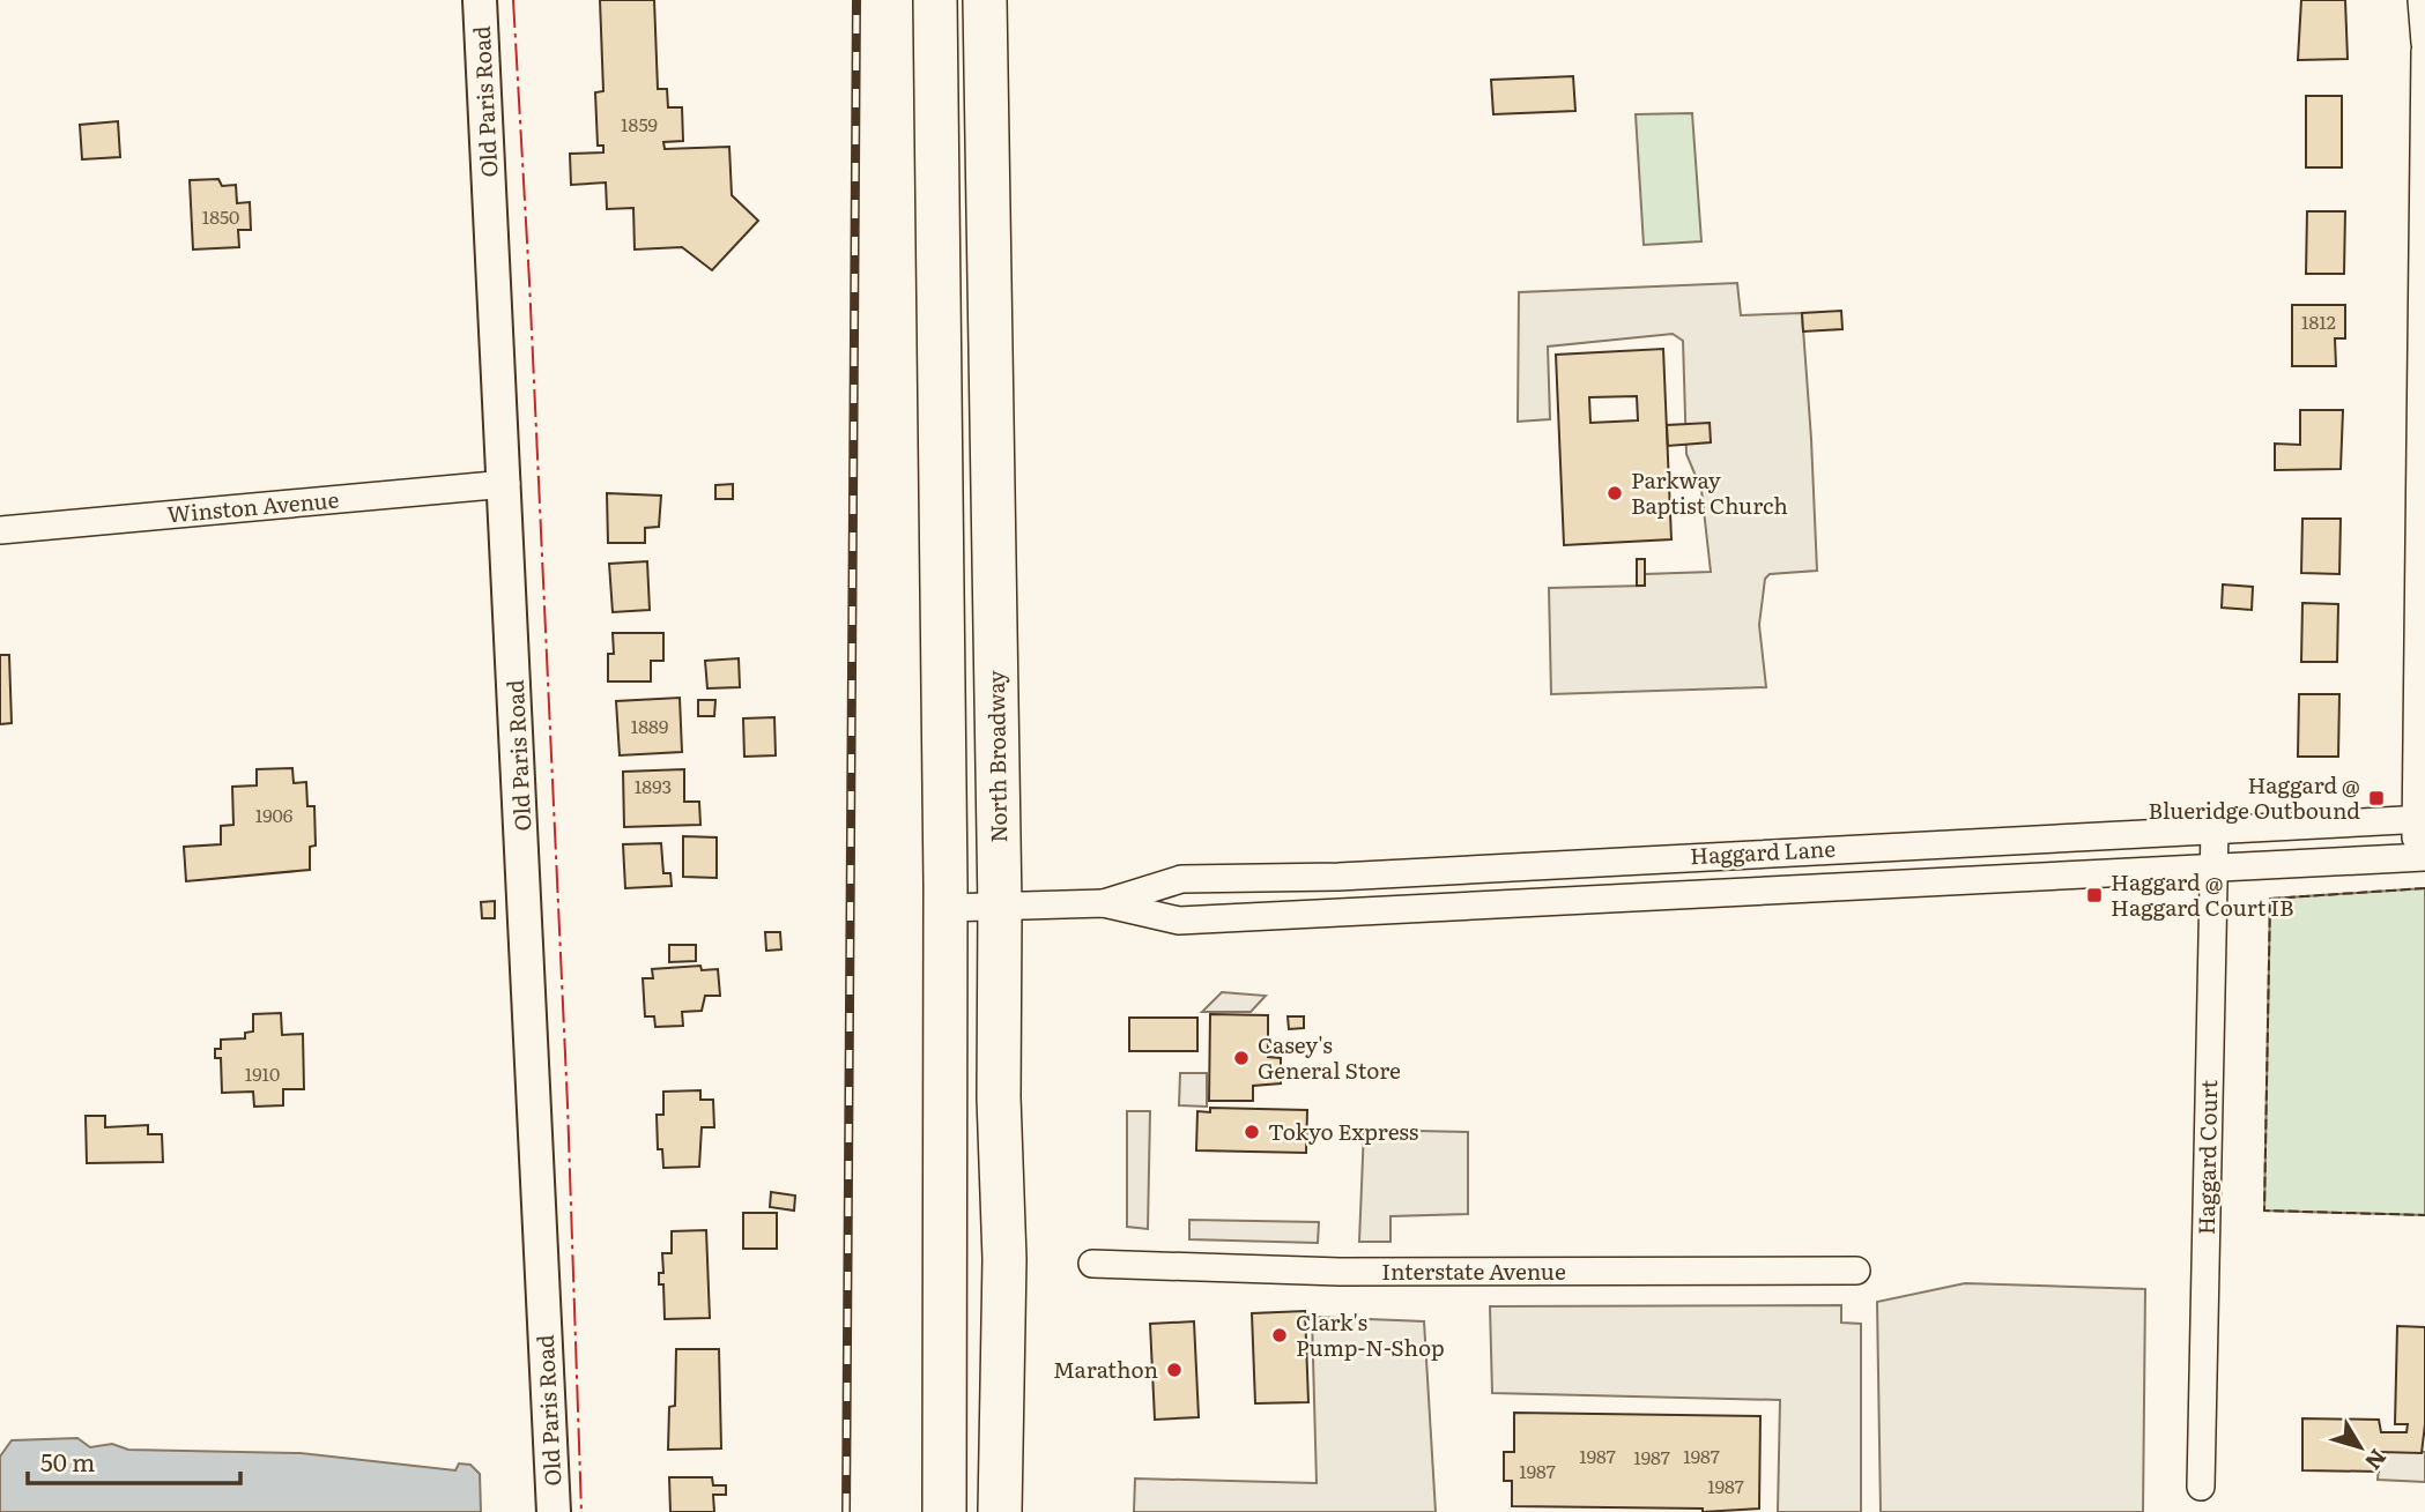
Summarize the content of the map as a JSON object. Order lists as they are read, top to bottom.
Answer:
{
  "streets": {
    "highway": ["North Broadway"],
    "street": [
      "Old Paris Road",
      "Winston Avenue",
      "Haggard Lane",
      "Haggard Court",
      "Interstate Avenue"
    ]
  },
  "crossings": [
    ["Old Paris Road", "Winston Avenue"],
    ["North Broadway", "Haggard Lane"],
    ["Haggard Lane", "Haggard Court"]
  ],
  "places": {
    "other": [
      "Parkway Baptist Church",
      "Casey's General Store",
      "Tokyo Express",
      "Clark's Pump-N-Shop",
      "Marathon"
    ],
    "transit": ["Haggard @ Blueridge Outbound", "Haggard @ Haggard Court IB"]
  },
  "house_numbers": [
    "1859",
    "1850",
    "1812",
    "1889",
    "1893",
    "1906",
    "1910",
    "1987",
    "1987",
    "1987",
    "1987",
    "1987"
  ],
  "scale_bar": "50 m",
  "north": "bottom right"
}
